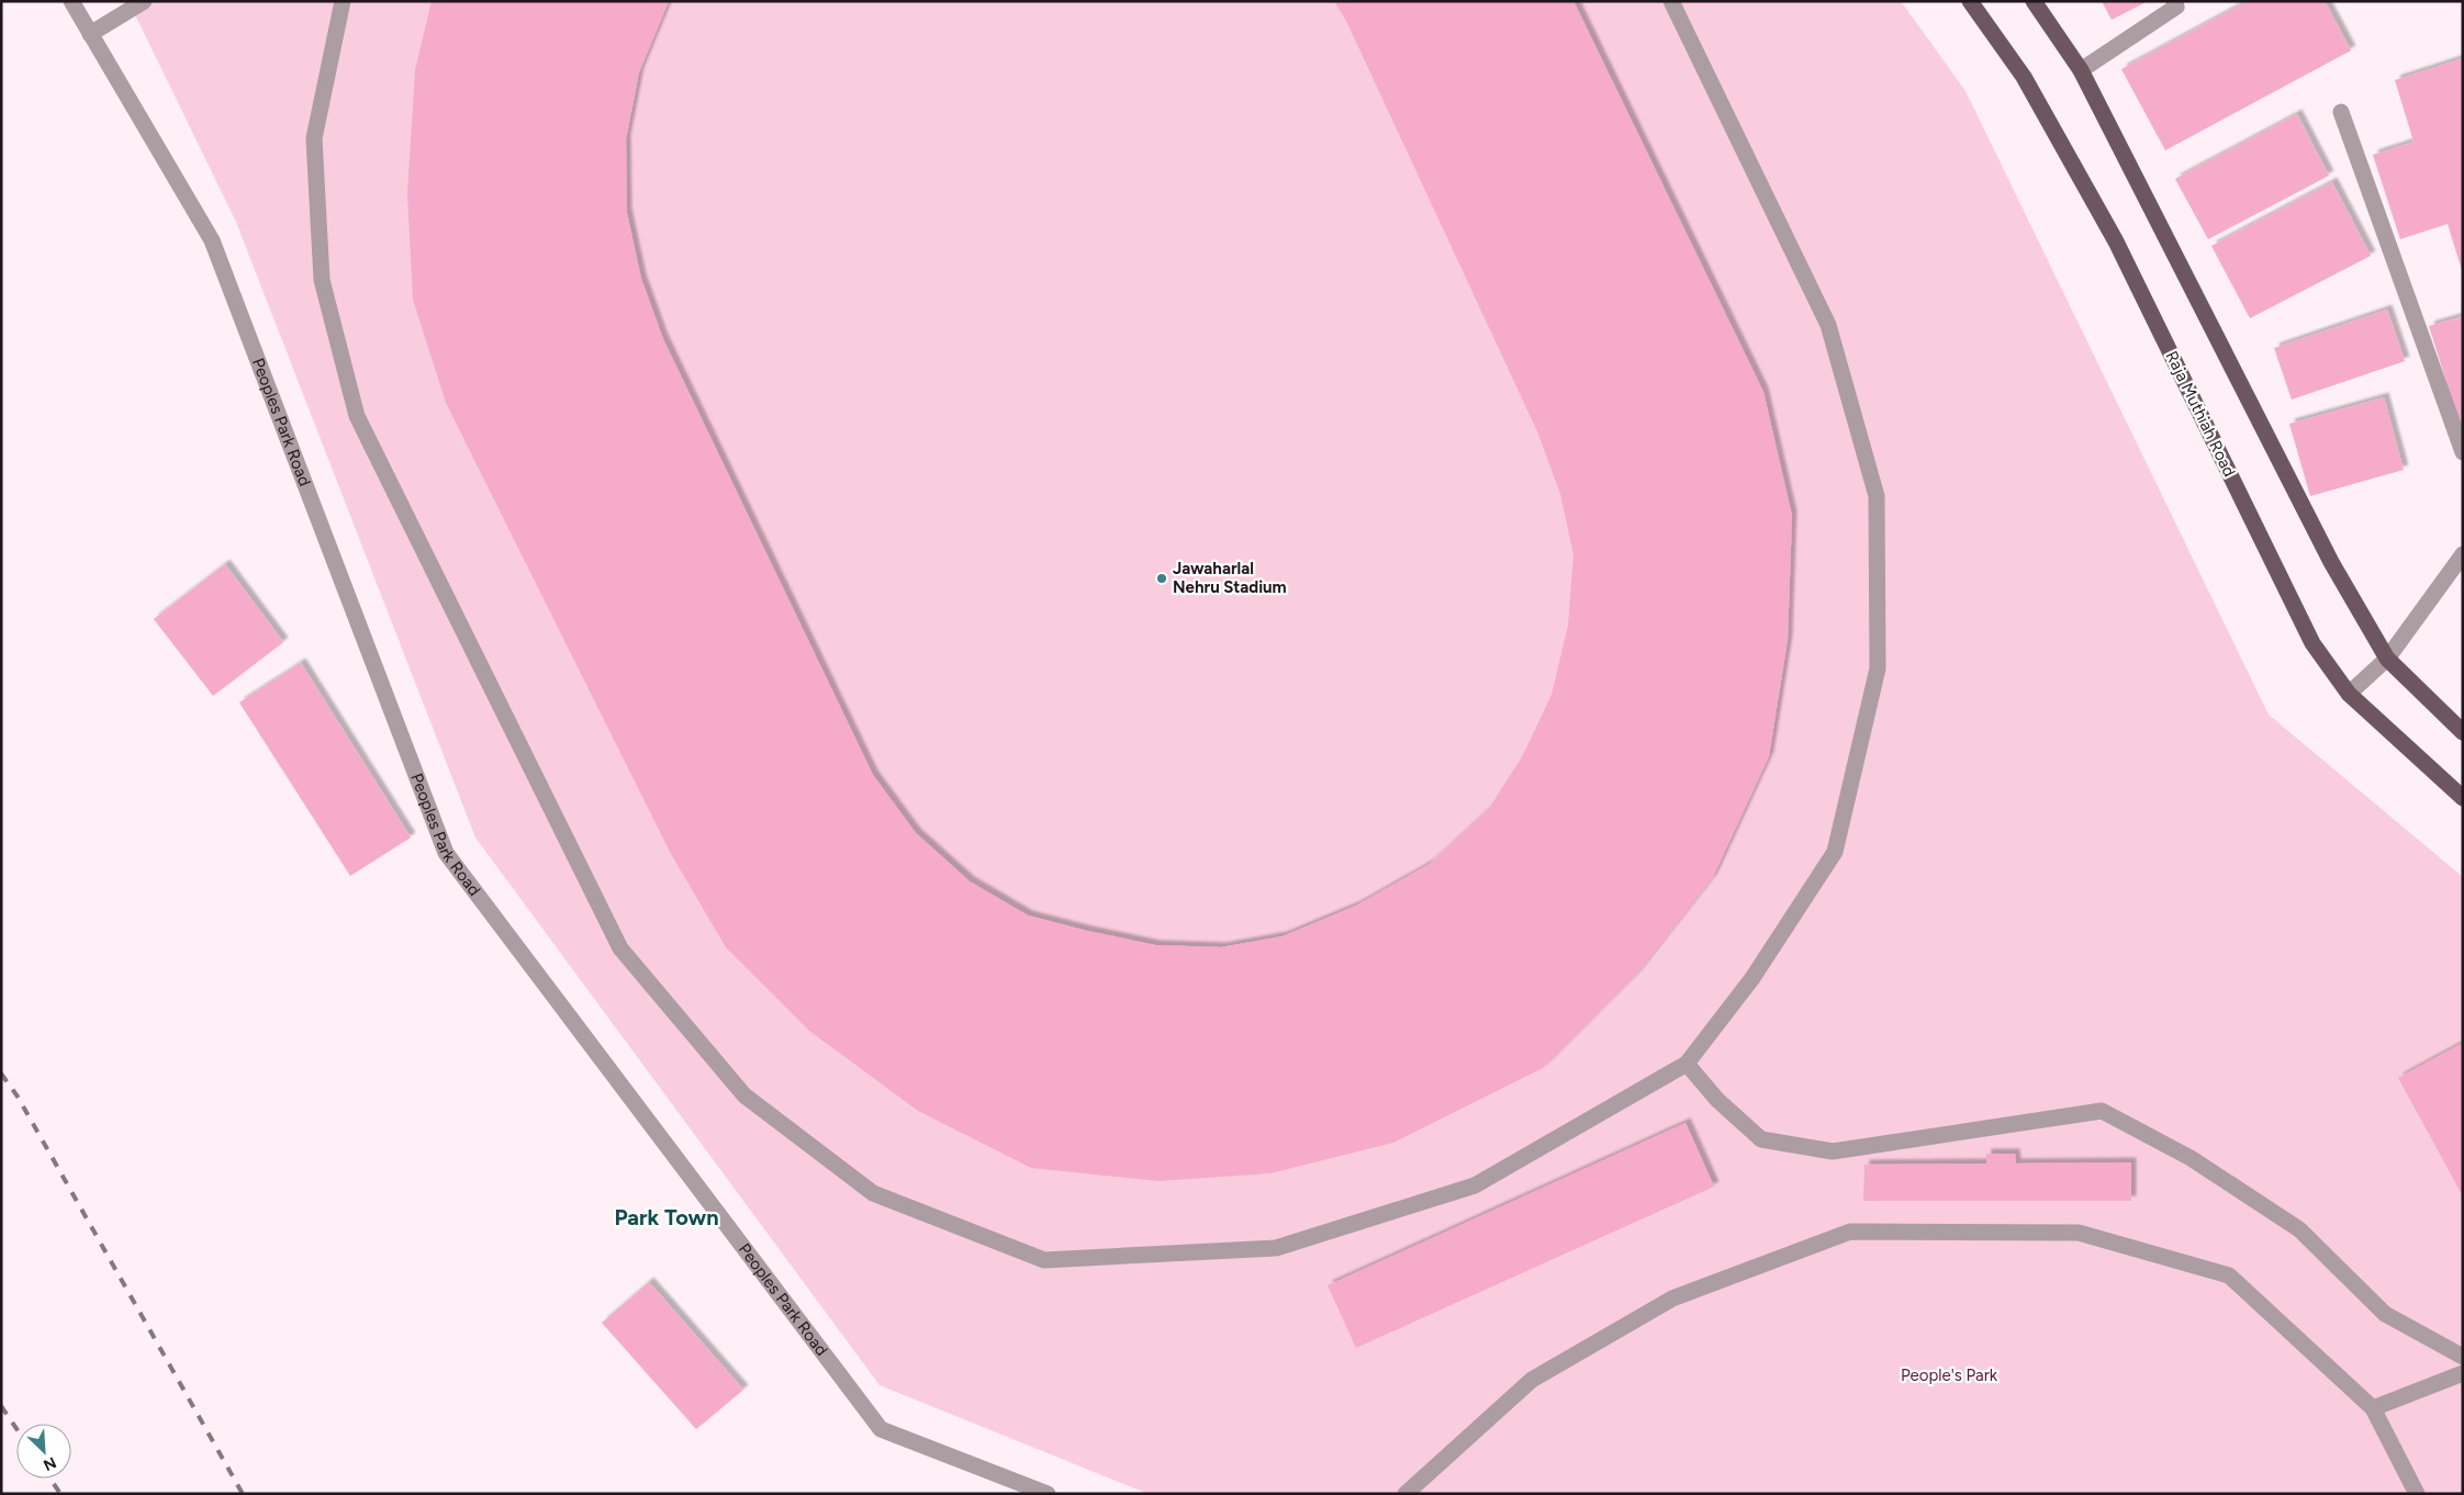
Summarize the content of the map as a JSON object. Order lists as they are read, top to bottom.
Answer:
{
  "streets": {
    "main road": ["Raja Muthiah Road"],
    "street": ["Peoples Park Road"]
  },
  "districts": ["Park Town"],
  "parks": ["People's Park"],
  "places": ["Jawaharlal Nehru Stadium"],
  "north": "bottom right"
}
